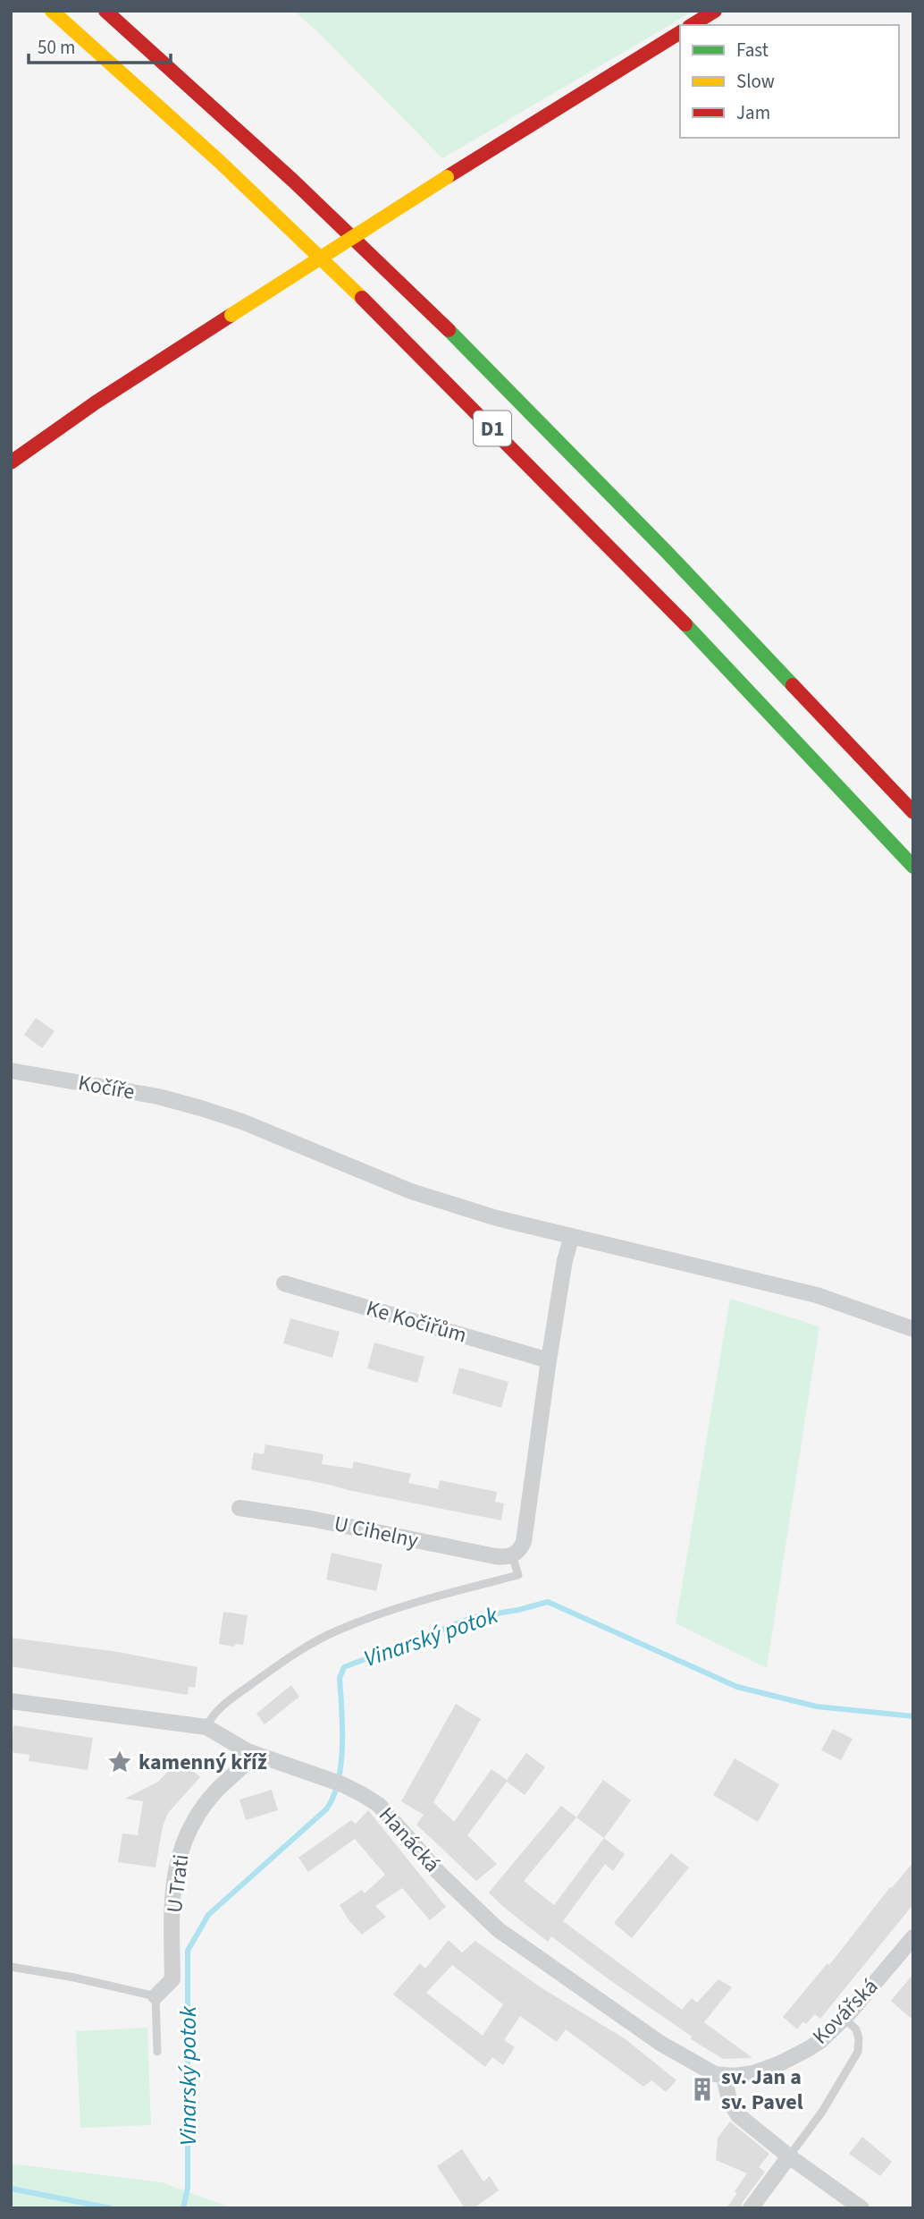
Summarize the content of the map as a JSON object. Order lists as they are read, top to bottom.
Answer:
{
  "streets": {
    "main road": ["D1"],
    "street": [
      "Kočíře",
      "Ke Kočiřům",
      "U Cihelny",
      "Hanácká",
      "U Trati",
      "Kovářská"
    ]
  },
  "crossings": [
    ["Hanácká", "U Trati"],
    ["Hanácká", "Kovářská"]
  ],
  "water": ["Vinarský potok"],
  "places": {
    "place": ["kamenný kříž"],
    "building": ["sv. Jan a sv. Pavel"]
  },
  "legend": ["Fast", "Slow", "Jam"],
  "scale_bar": "50 m"
}
